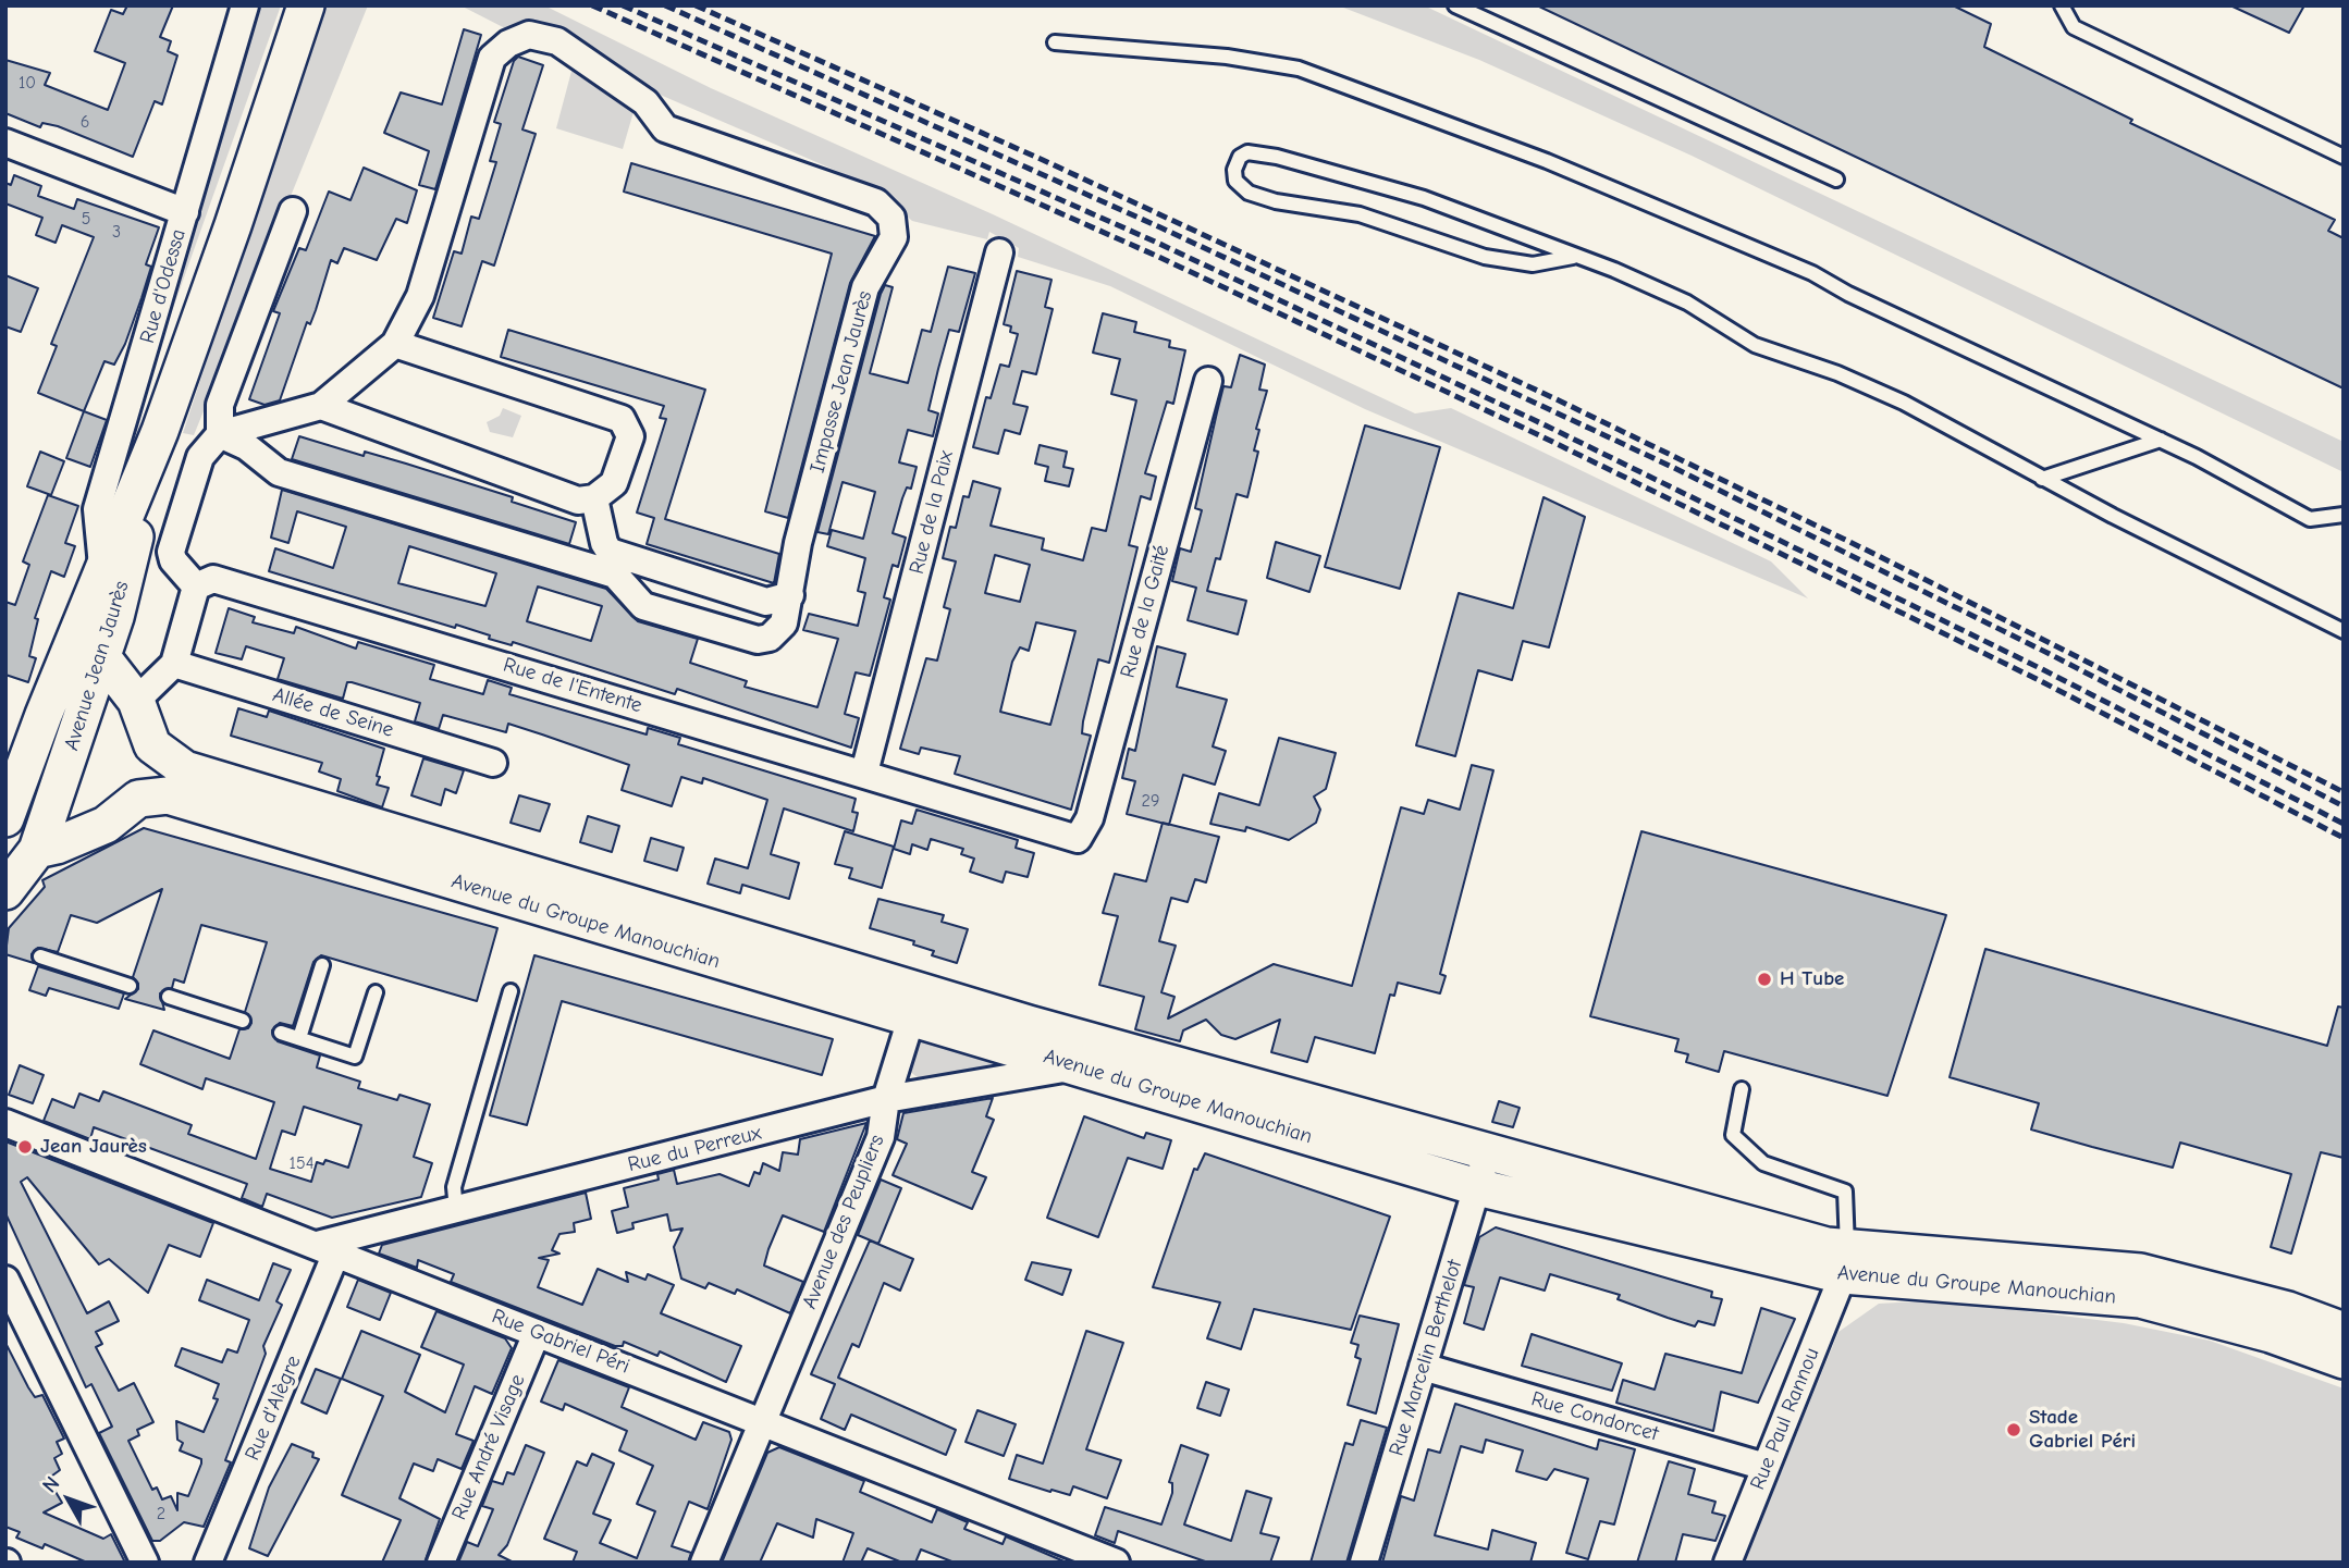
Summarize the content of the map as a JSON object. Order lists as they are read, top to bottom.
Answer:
{
  "streets": {
    "street": [
      "Rue d'Odessa",
      "Impasse Jean Jaurès",
      "Rue de la Paix",
      "Rue de la Gaité",
      "Avenue Jean Jaurès",
      "Rue de l'Entente",
      "Allée de Seine",
      "Avenue du Groupe Manouchian",
      "Rue du Perreux",
      "Avenue des Peupliers",
      "Rue Gabriel Péri",
      "Rue Marcelin Berthelot",
      "Rue d'Alègre",
      "Rue Condorcet",
      "Rue Paul Rannou",
      "Rue André Visage"
    ]
  },
  "crossings": [
    ["Rue d'Odessa", "Avenue Jean Jaurès"],
    ["Rue de la Paix", "Rue de l'Entente"],
    ["Rue de la Gaité", "Rue de l'Entente"],
    ["Avenue du Groupe Manouchian", "Rue du Perreux"],
    ["Avenue du Groupe Manouchian", "Avenue des Peupliers"],
    ["Avenue du Groupe Manouchian", "Rue Marcelin Berthelot"],
    ["Avenue du Groupe Manouchian", "Rue Paul Rannou"],
    ["Rue du Perreux", "Avenue des Peupliers"],
    ["Rue du Perreux", "Rue Gabriel Péri"],
    ["Rue du Perreux", "Rue d'Alègre"],
    ["Avenue des Peupliers", "Rue Gabriel Péri"],
    ["Rue Gabriel Péri", "Rue d'Alègre"],
    ["Rue Gabriel Péri", "Rue André Visage"],
    ["Rue Marcelin Berthelot", "Rue Condorcet"],
    ["Rue Condorcet", "Rue Paul Rannou"]
  ],
  "places": ["H Tube", "Jean Jaurès", "Stade Gabriel Péri"],
  "house_numbers": [
    "10",
    "6",
    "5",
    "3",
    "29",
    "154",
    "2"
  ],
  "north": "top left"
}
